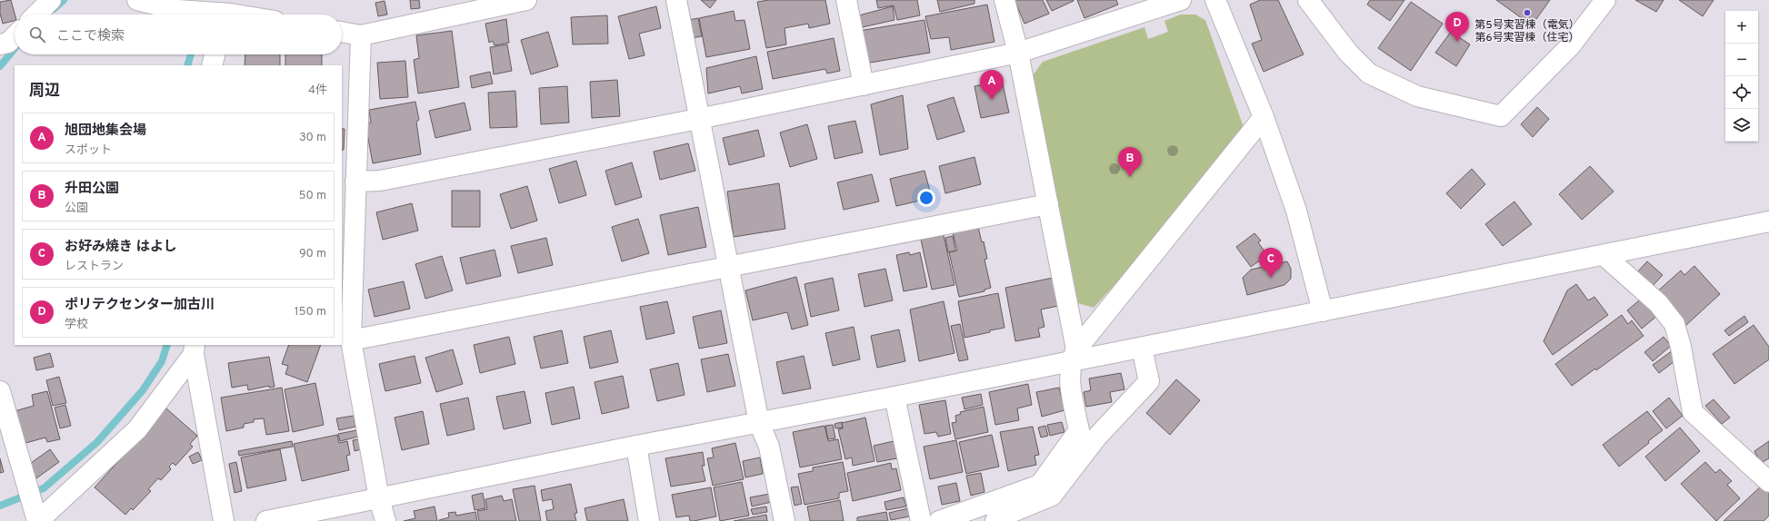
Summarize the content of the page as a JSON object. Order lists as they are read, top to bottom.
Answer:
{
  "places": ["第5号実習棟（電気） 第6号実習棟（住宅）"],
  "page": {
    "map_buttons": ["+", "−"],
    "pins": [
      "D",
      "A",
      "B",
      "C"
    ],
    "search": "ここで検索",
    "heading": ["周辺", "4件"],
    "list": [
      {
        "mark": "A",
        "name": "旭団地集会場",
        "note": "スポット",
        "value": "30 m"
      },
      {
        "mark": "B",
        "name": "升田公園",
        "note": "公園",
        "value": "50 m"
      },
      {
        "mark": "C",
        "name": "お好み焼き はよし",
        "note": "レストラン",
        "value": "90 m"
      },
      {
        "mark": "D",
        "name": "ポリテクセンター加古川",
        "note": "学校",
        "value": "150 m"
      }
    ]
  }
}
